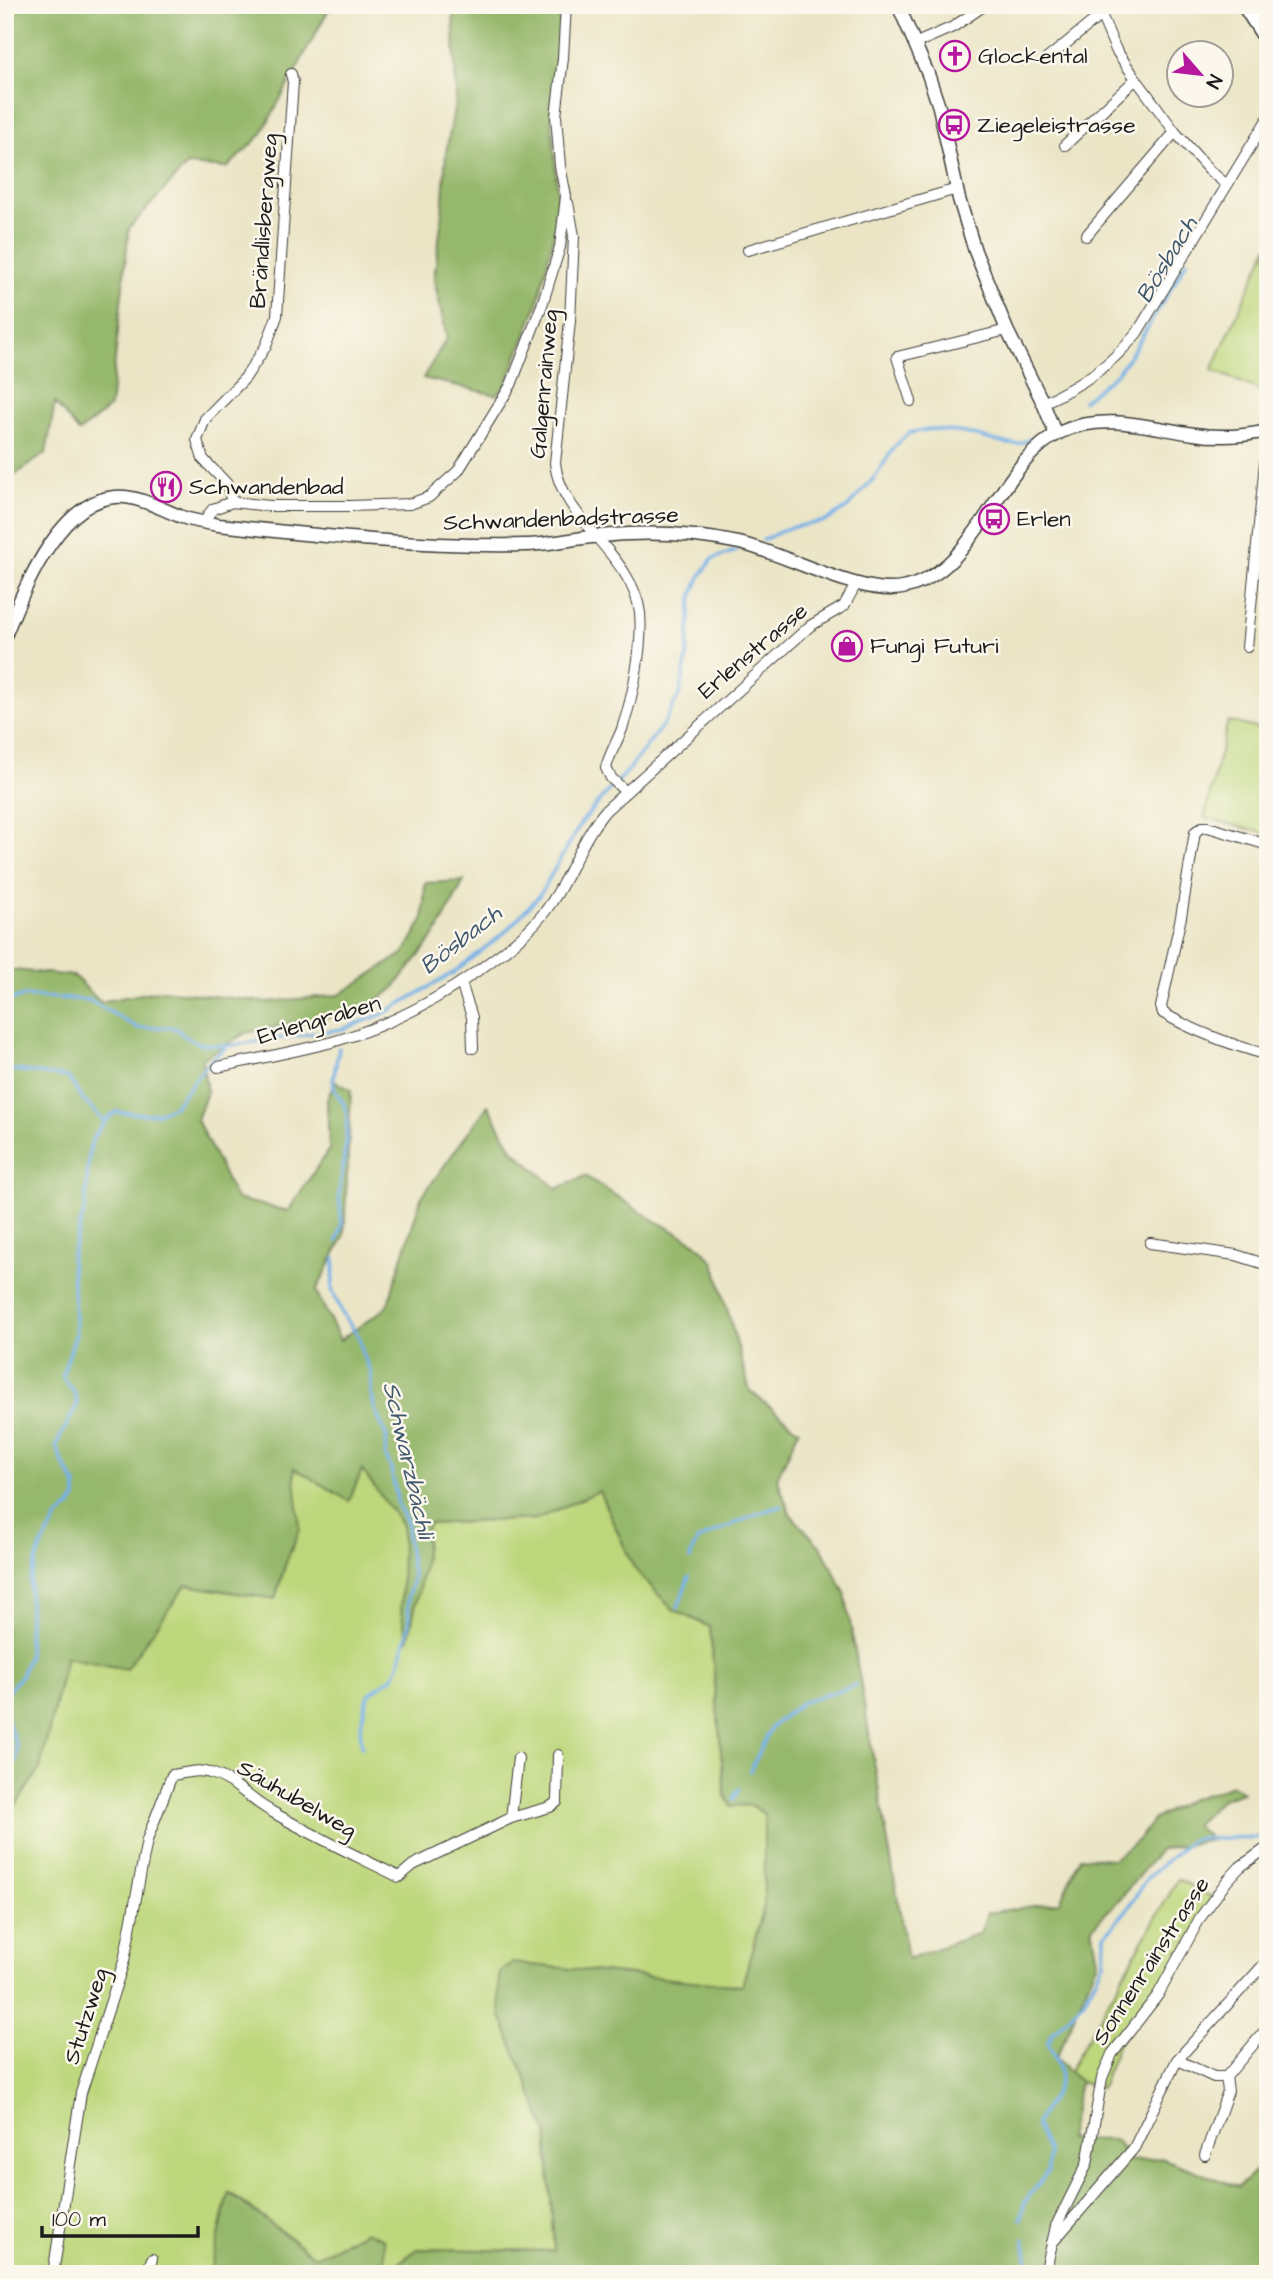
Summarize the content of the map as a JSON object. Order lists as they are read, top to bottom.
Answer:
{
  "streets": {
    "street": [
      "Brändlisbergweg",
      "Galgenrainweg",
      "Schwandenbadstrasse",
      "Erlenstrasse",
      "Erlengraben",
      "Säuhubelweg",
      "Sonnenrainstrasse",
      "Stutzweg"
    ]
  },
  "crossings": [
    ["Galgenrainweg", "Schwandenbadstrasse"],
    ["Galgenrainweg", "Erlenstrasse"],
    ["Galgenrainweg", "Erlengraben"],
    ["Schwandenbadstrasse", "Erlenstrasse"],
    ["Erlenstrasse", "Erlengraben"],
    ["Säuhubelweg", "Stutzweg"]
  ],
  "water": ["Bösbach", "Schwarzbächli"],
  "places": {
    "church": ["Glockental"],
    "bus stop": ["Ziegeleistrasse", "Erlen"],
    "restaurant": ["Schwandenbad"],
    "shop": ["Fungi Futuri"]
  },
  "scale_bar": "100 m",
  "north": "bottom right"
}
